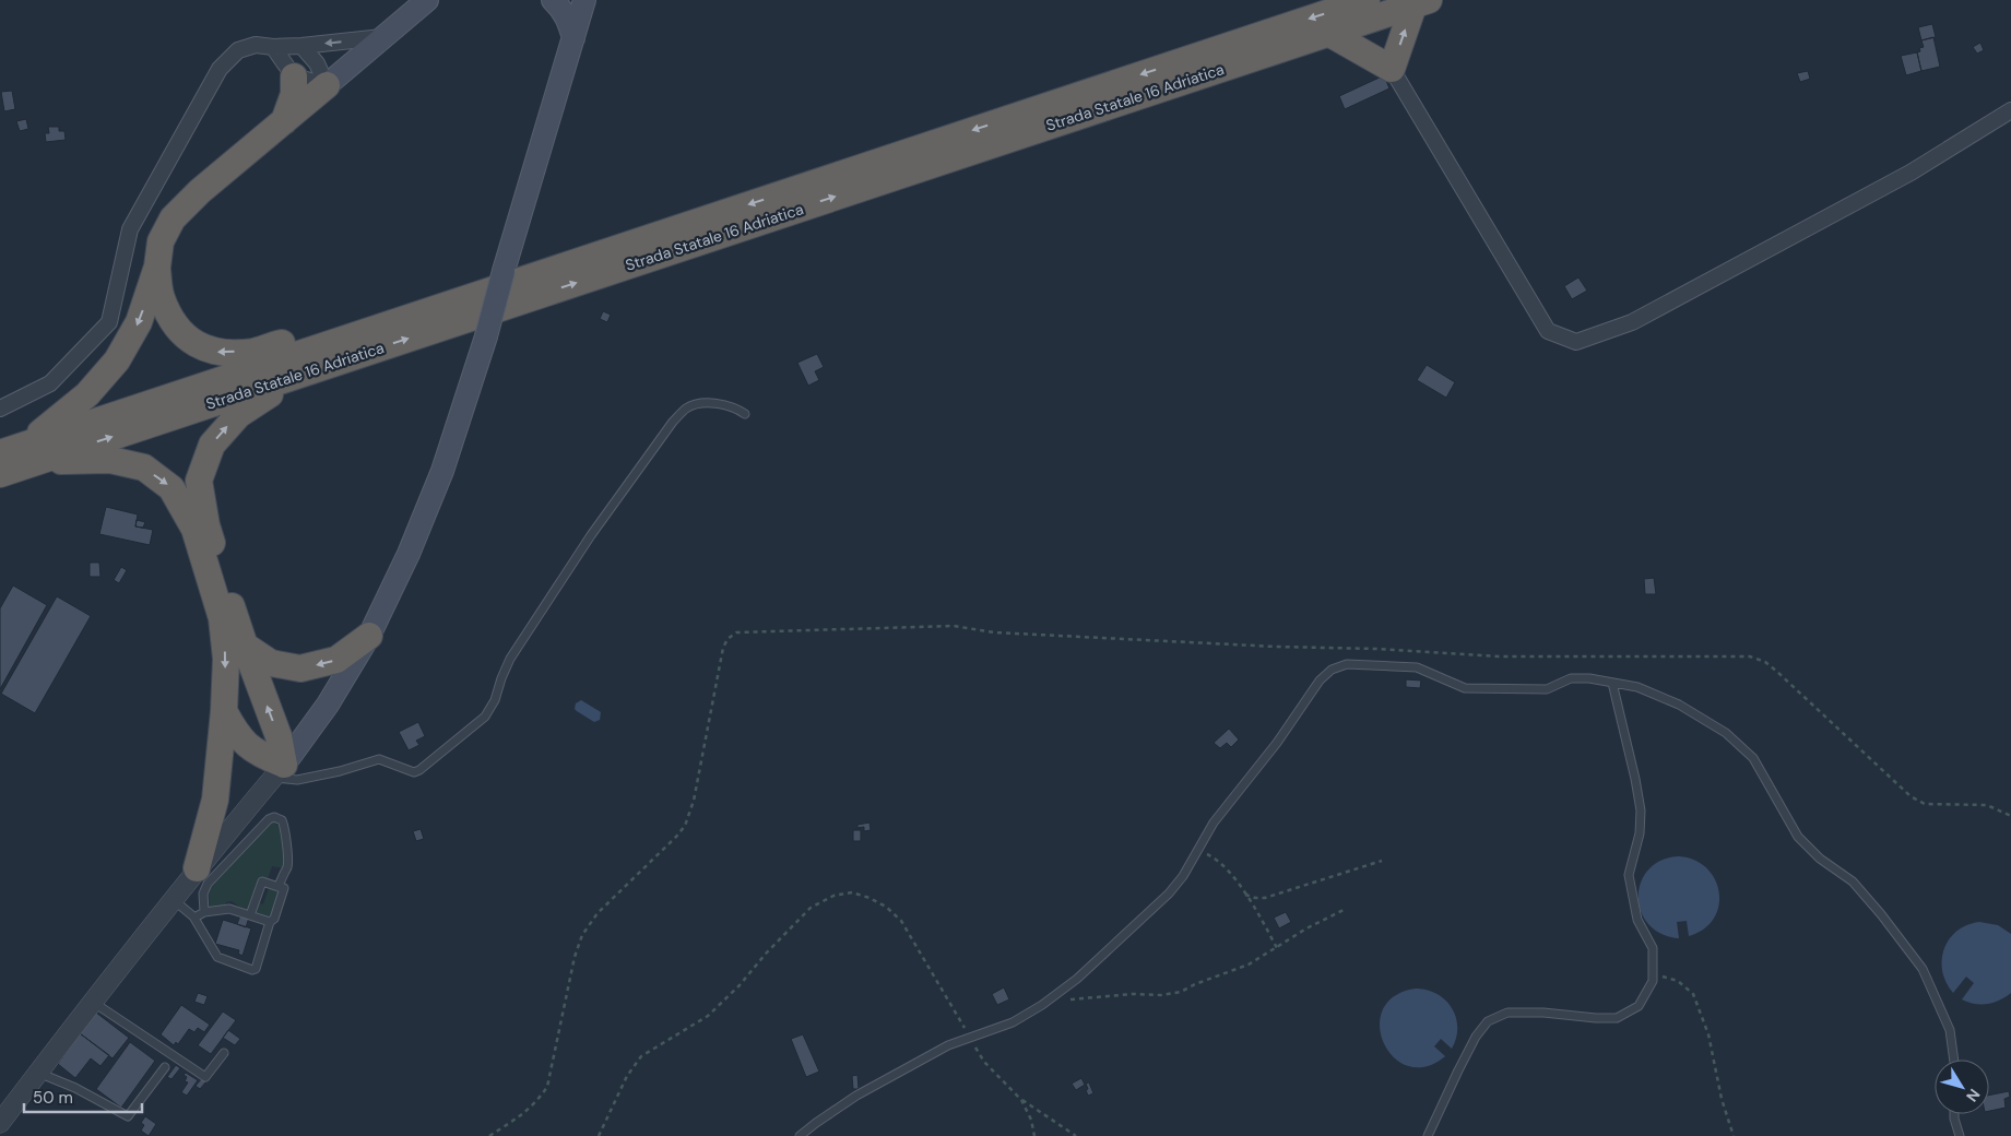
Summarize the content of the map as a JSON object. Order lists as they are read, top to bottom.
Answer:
{
  "streets": {
    "highway": ["Strada Statale 16 Adriatica"]
  },
  "scale_bar": "50 m",
  "north": "bottom right"
}
